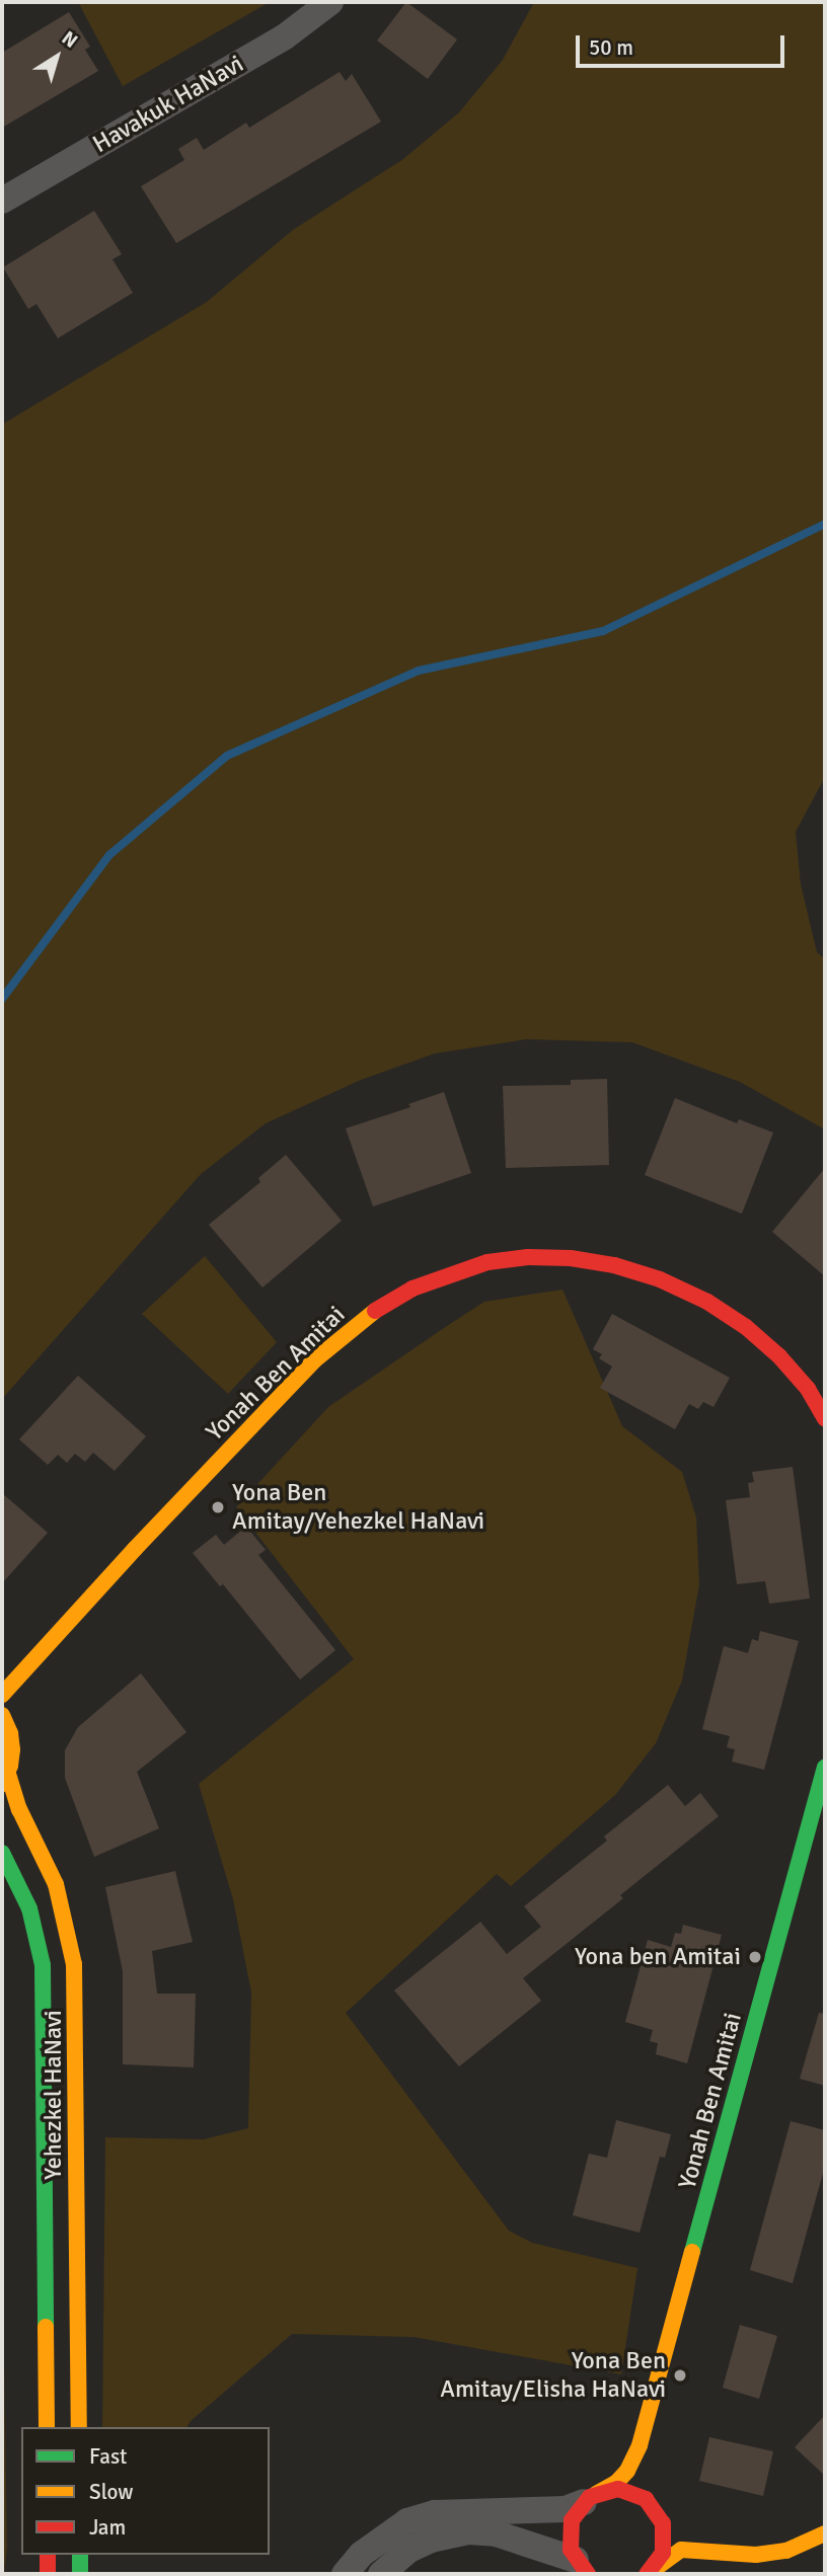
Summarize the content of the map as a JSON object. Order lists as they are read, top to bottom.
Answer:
{
  "streets": {
    "street": ["Havakuk HaNavi", "Yonah Ben Amitai", "Yehezkel HaNavi"]
  },
  "places": ["Yona Ben Amitay/Yehezkel HaNavi", "Yona ben Amitai", "Yona Ben Amitay/Elisha HaNavi"],
  "legend": ["Fast", "Slow", "Jam"],
  "scale_bar": "50 m",
  "north": "top right"
}
